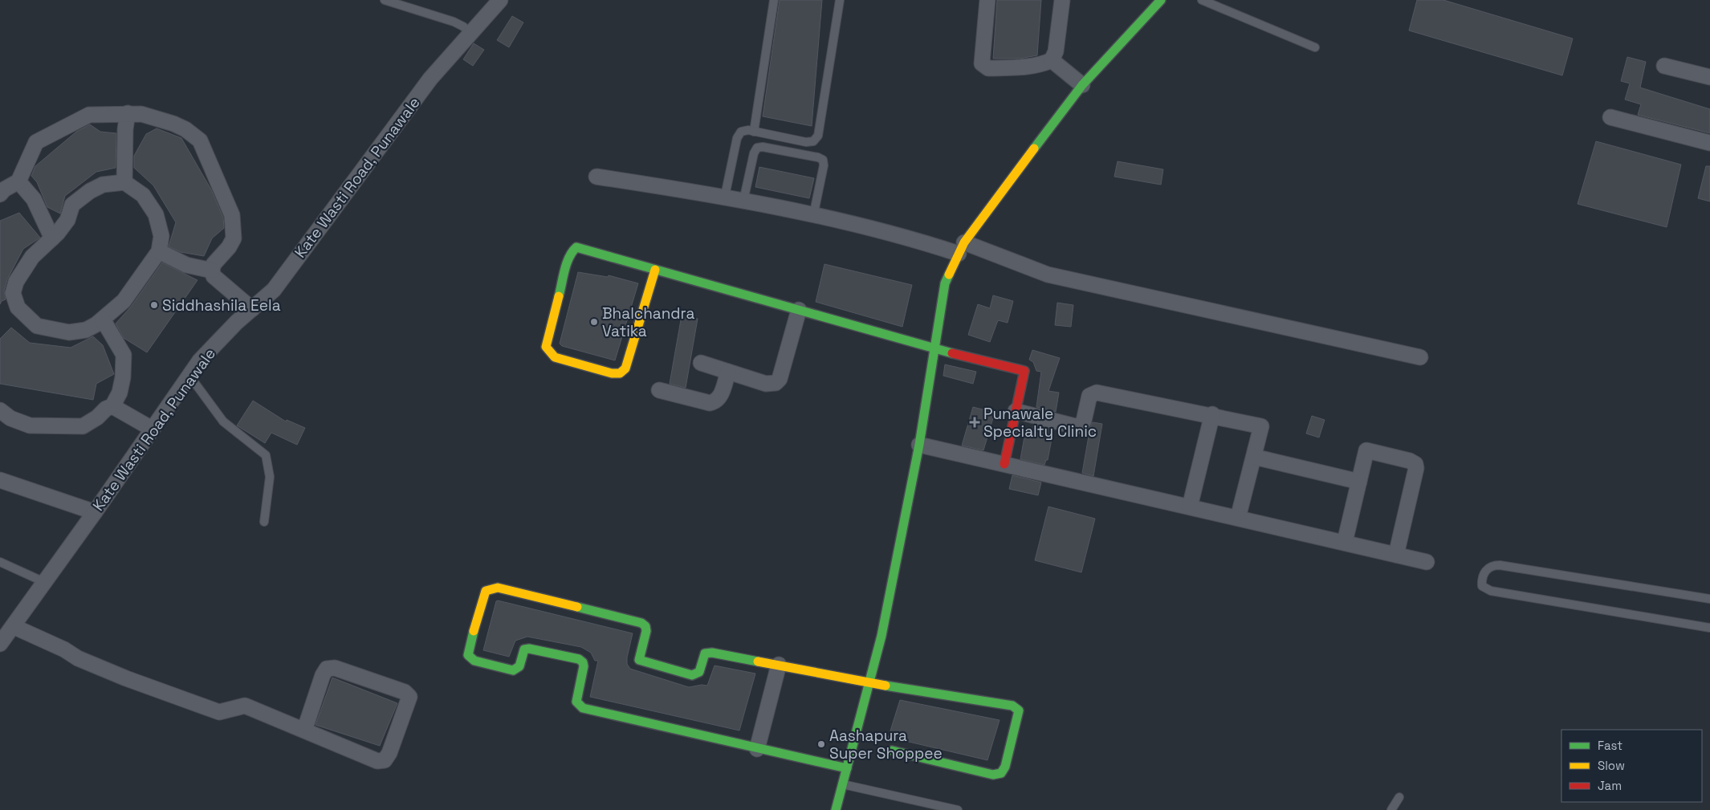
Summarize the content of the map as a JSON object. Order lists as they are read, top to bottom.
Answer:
{
  "streets": {
    "street": ["Kate Wasti Road, Punawale"]
  },
  "places": {
    "other": ["Siddhashila Eela", "Bhalchandra Vatika", "Aashapura Super Shoppee"],
    "health": ["Punawale Specialty Clinic"]
  },
  "legend": ["Fast", "Slow", "Jam"]
}
